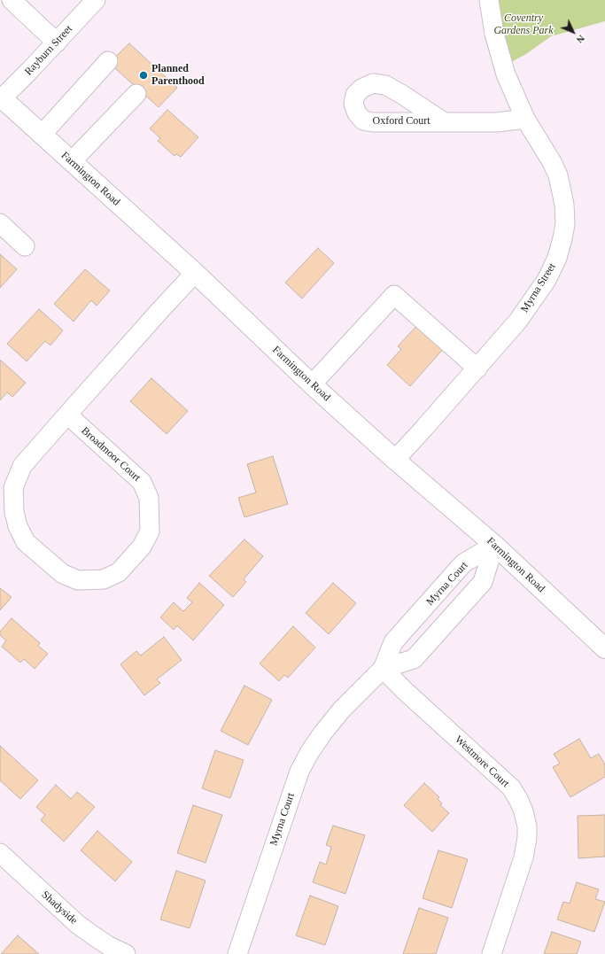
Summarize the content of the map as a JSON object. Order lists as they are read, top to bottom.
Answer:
{
  "streets": {
    "main road": ["Farmington Road"],
    "street": [
      "Rayburn Street",
      "Oxford Court",
      "Myrna Street",
      "Broadmoor Court",
      "Myrna Court",
      "Westmore Court",
      "Shadyside"
    ]
  },
  "crossings": [
    ["Rayburn Street", "Farmington Road"],
    ["Oxford Court", "Myrna Street"],
    ["Farmington Road", "Myrna Street"],
    ["Farmington Road", "Broadmoor Court"],
    ["Farmington Road", "Myrna Court"],
    ["Myrna Court", "Westmore Court"]
  ],
  "parks": ["Coventry Gardens Park"],
  "places": ["Planned Parenthood"],
  "north": "bottom right"
}
